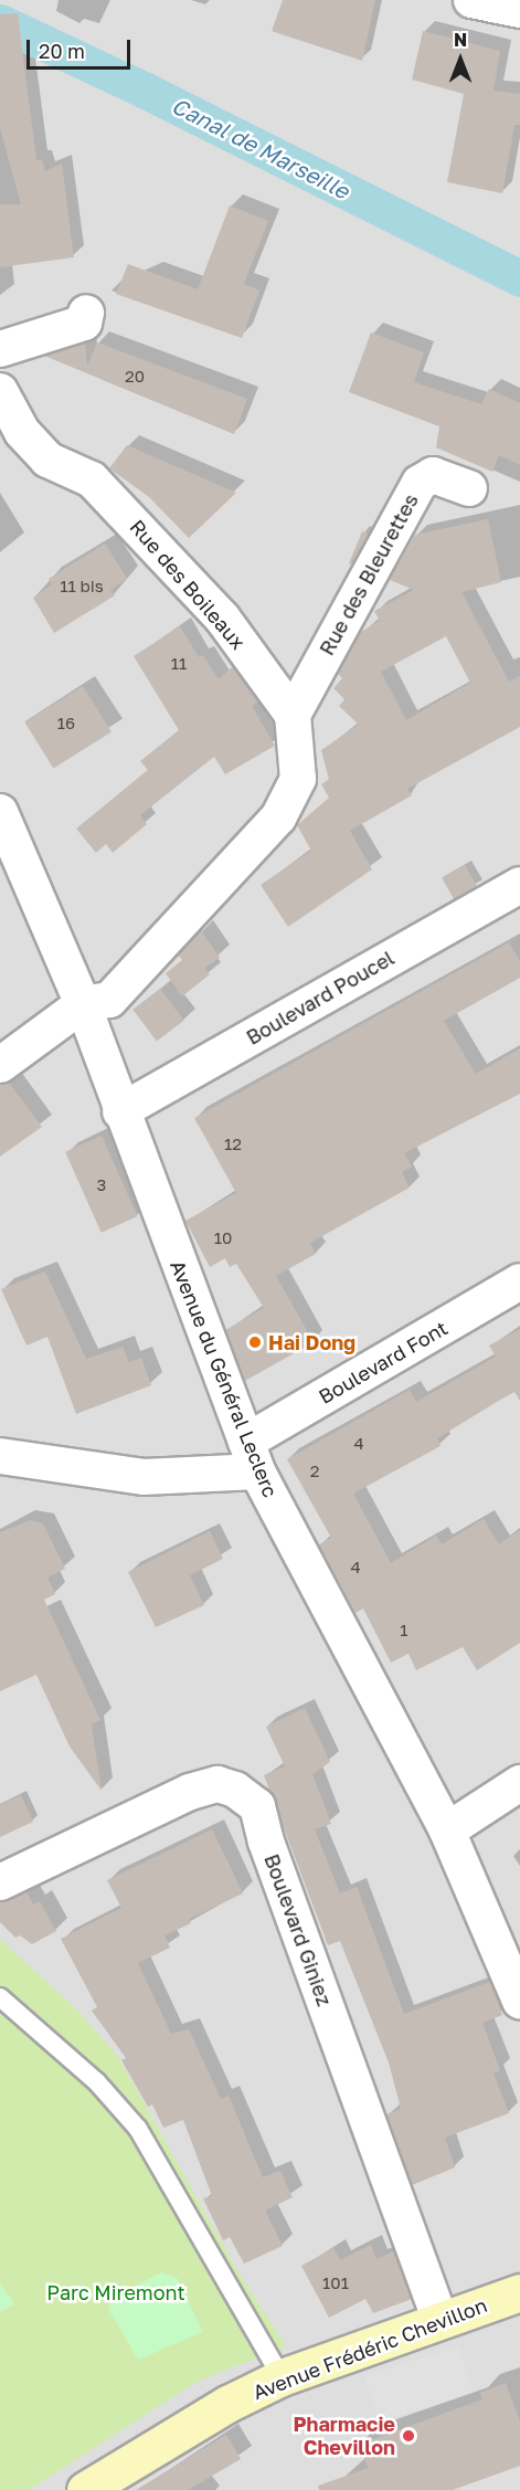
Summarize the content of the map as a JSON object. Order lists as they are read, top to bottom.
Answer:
{
  "streets": {
    "main road": ["Avenue Frédéric Chevillon"],
    "street": [
      "Rue des Bleurettes",
      "Rue des Boileaux",
      "Boulevard Poucel",
      "Boulevard Font",
      "Avenue du Général Leclerc",
      "Boulevard Giniez"
    ]
  },
  "crossings": [
    ["Rue des Bleurettes", "Rue des Boileaux"],
    ["Boulevard Poucel", "Avenue du Général Leclerc"],
    ["Boulevard Font", "Avenue du Général Leclerc"],
    ["Boulevard Giniez", "Avenue Frédéric Chevillon"]
  ],
  "water": ["Canal de Marseille"],
  "parks": ["Parc Miremont"],
  "places": ["Hai Dong", "Pharmacie Chevillon"],
  "house_numbers": [
    "20",
    "11 bis",
    "11",
    "16",
    "12",
    "3",
    "10",
    "4",
    "2",
    "4",
    "1",
    "101"
  ],
  "scale_bar": "20 m",
  "north": "top"
}
